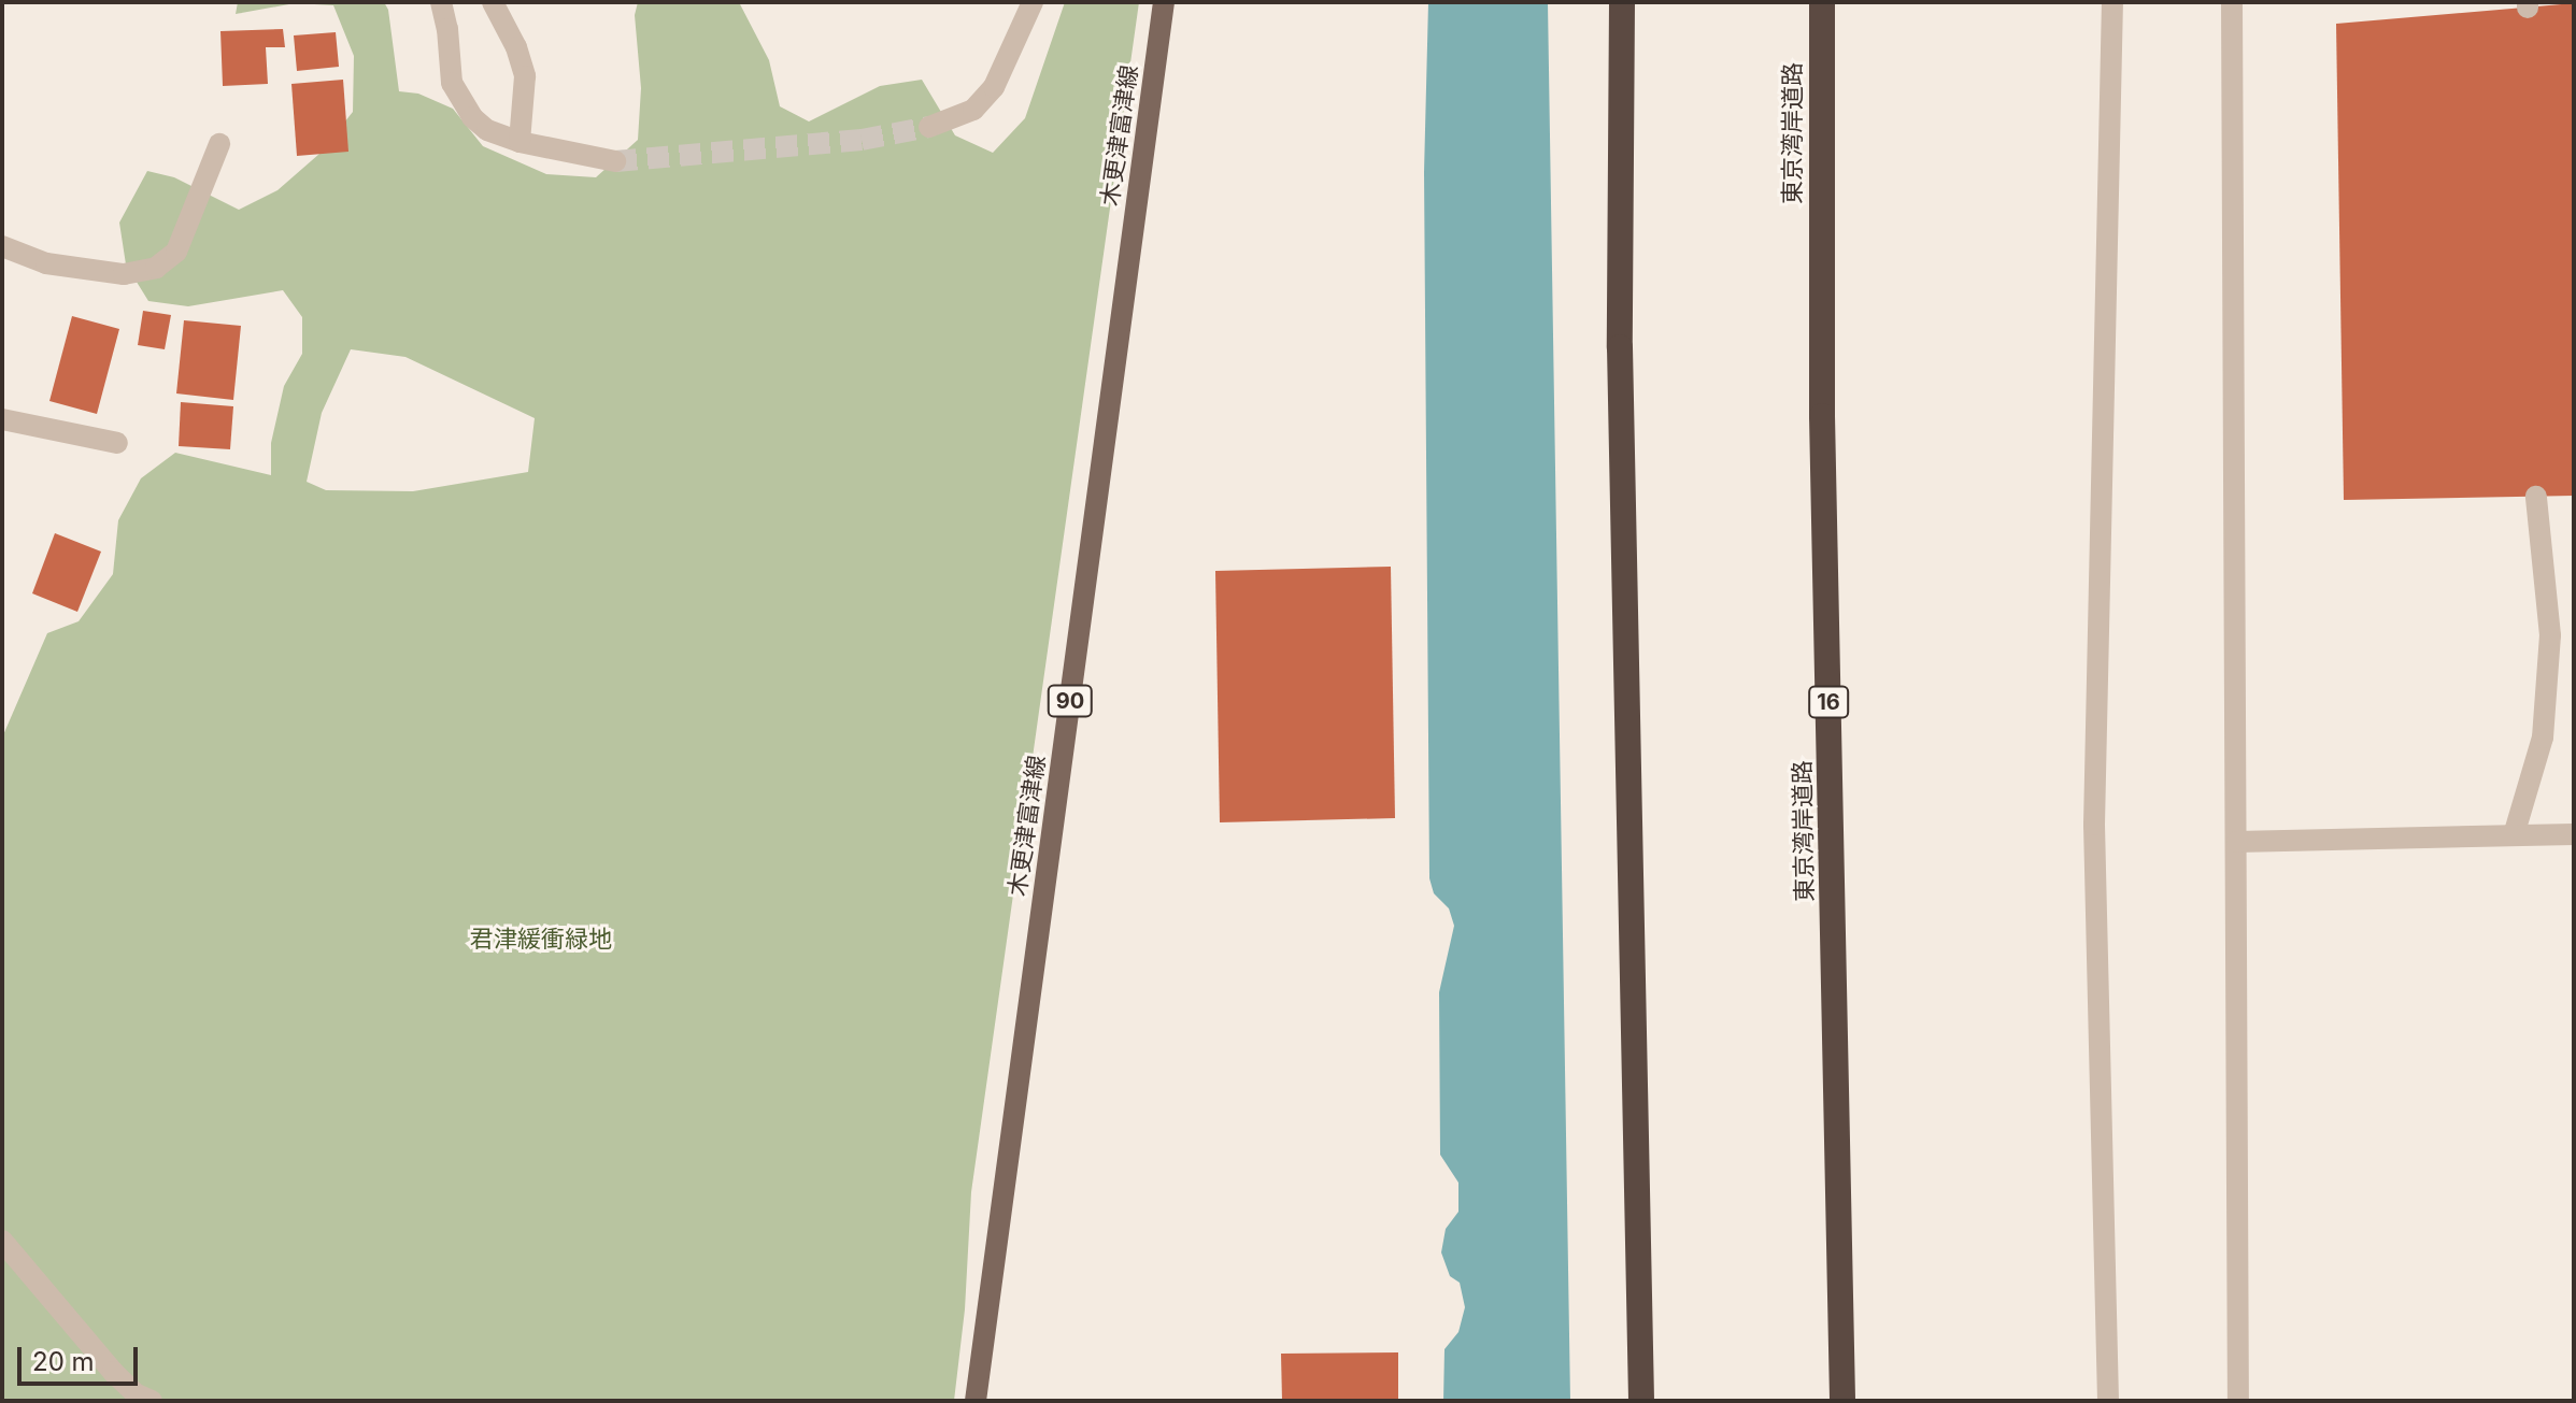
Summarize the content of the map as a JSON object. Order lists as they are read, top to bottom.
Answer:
{
  "streets": {
    "highway": ["東京湾岸道路", "16"],
    "main road": ["木更津富津線", "90"]
  },
  "parks": ["君津緩衝緑地"],
  "scale_bar": "20 m"
}
